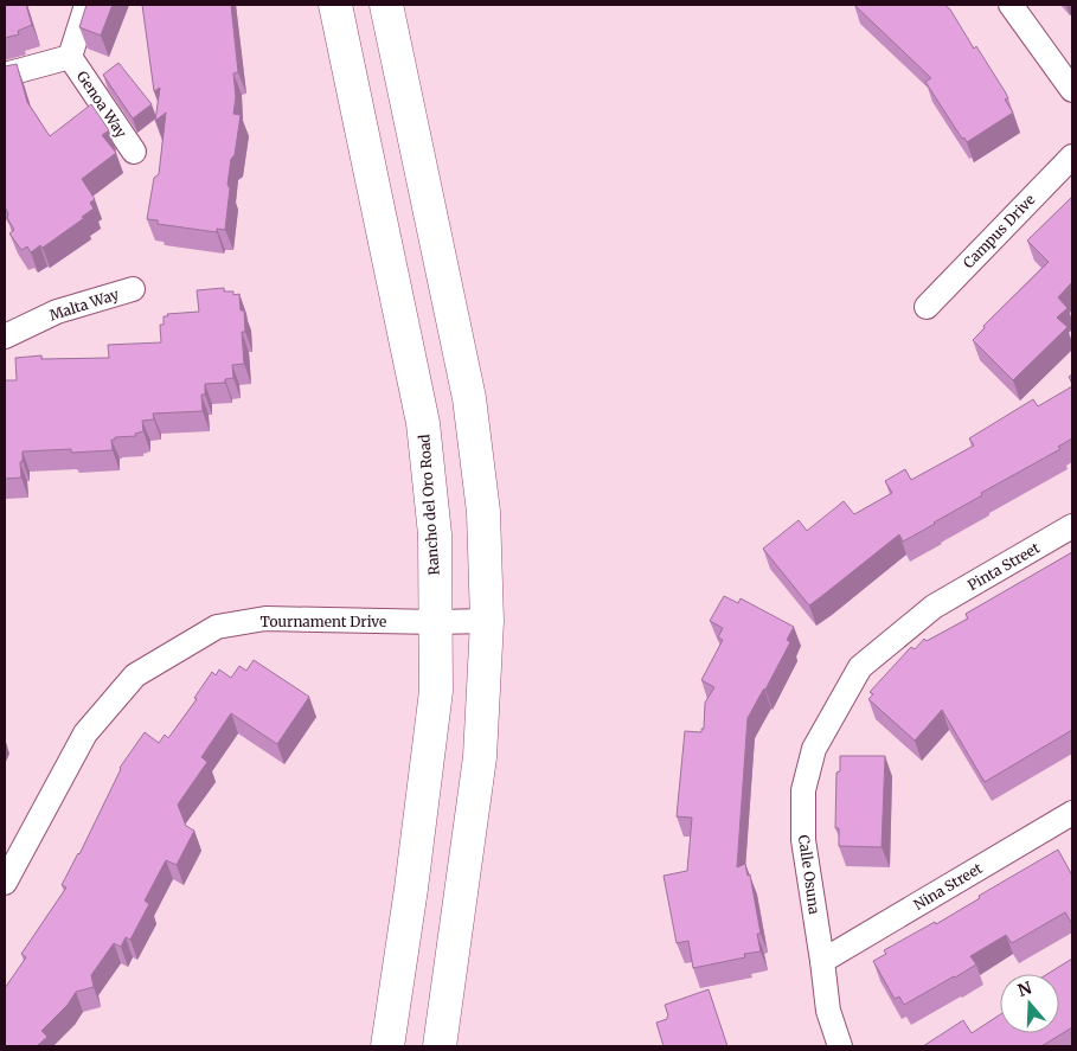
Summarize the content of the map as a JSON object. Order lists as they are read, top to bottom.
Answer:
{
  "streets": {
    "main road": ["Rancho del Oro Road"],
    "street": [
      "Genoa Way",
      "Campus Drive",
      "Malta Way",
      "Pinta Street",
      "Tournament Drive",
      "Calle Osuna",
      "Nina Street"
    ]
  },
  "crossings": [
    ["Rancho del Oro Road", "Tournament Drive"],
    ["Pinta Street", "Calle Osuna"],
    ["Calle Osuna", "Nina Street"]
  ],
  "north": "top"
}
